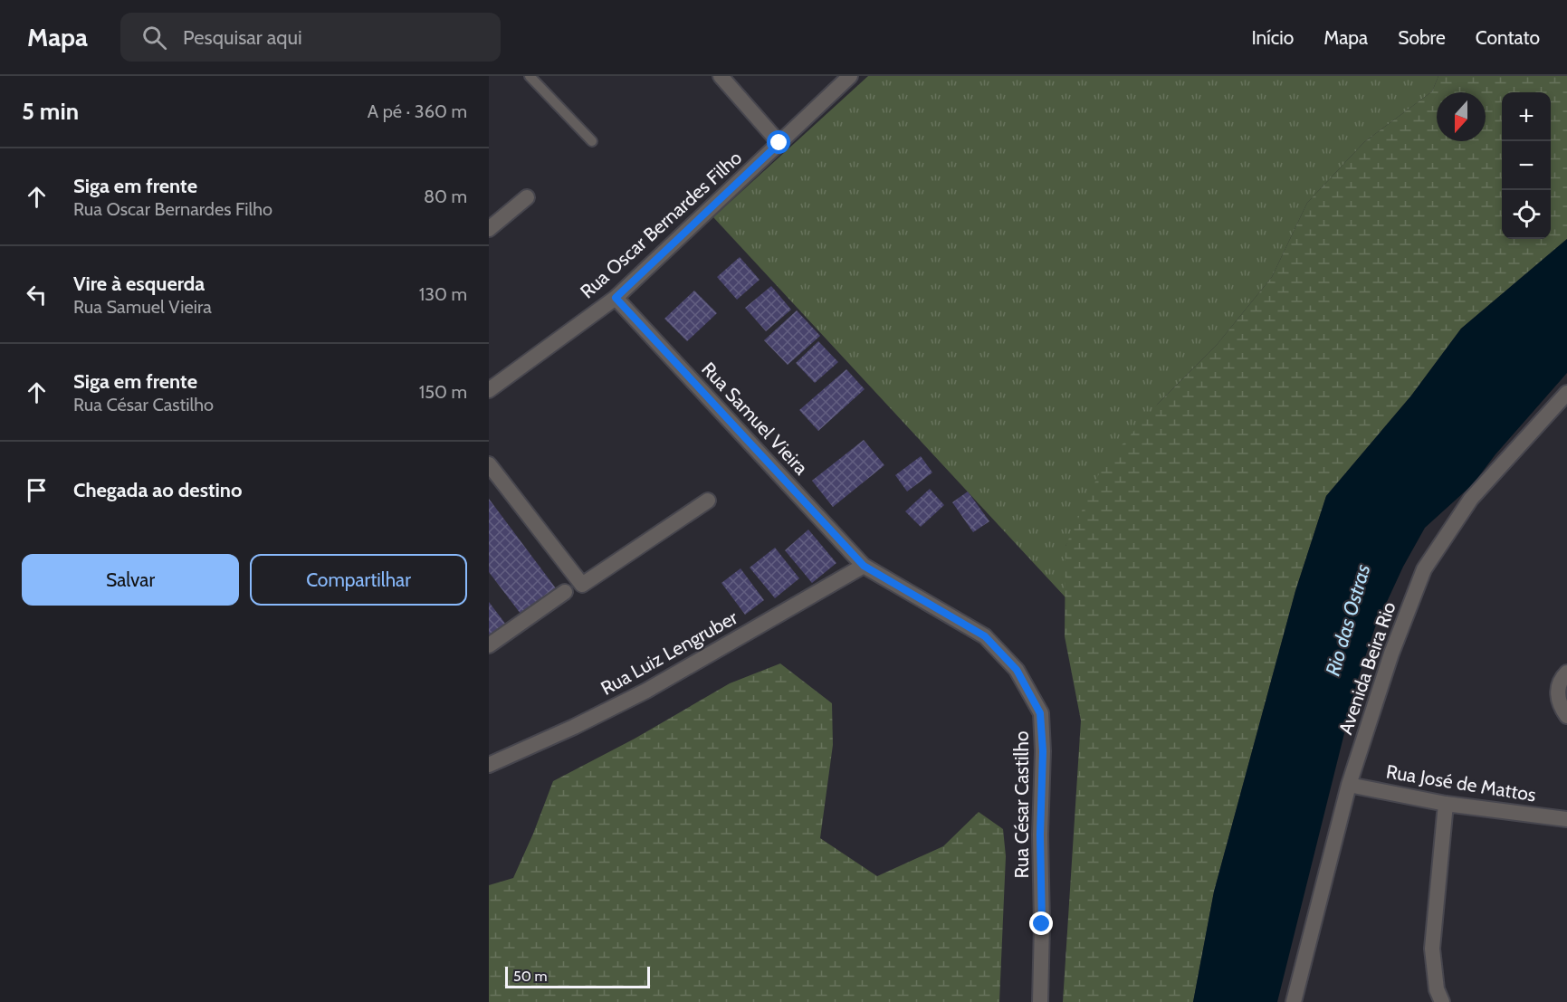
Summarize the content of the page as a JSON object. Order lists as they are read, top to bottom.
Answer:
{
  "streets": {
    "street": [
      "Rua Oscar Bernardes Filho",
      "Rua Samuel Vieira",
      "Rua Luiz Lengruber",
      "Avenida Beira Rio",
      "Rua José de Mattos",
      "Rua César Castilho"
    ]
  },
  "crossings": [
    ["Rua Oscar Bernardes Filho", "Rua Samuel Vieira"],
    ["Rua Samuel Vieira", "Rua Luiz Lengruber"],
    ["Rua Samuel Vieira", "Rua César Castilho"],
    ["Rua Luiz Lengruber", "Rua César Castilho"],
    ["Avenida Beira Rio", "Rua José de Mattos"]
  ],
  "water": ["Rio das Ostras"],
  "scale_bar": "50 m",
  "north": "bottom",
  "page": {
    "header": "Mapa",
    "search": "Pesquisar aqui",
    "nav": [
      "Início",
      "Mapa",
      "Sobre",
      "Contato"
    ],
    "heading": ["5 min", "A pé · 360 m"],
    "map_buttons": ["+", "−"],
    "list": [
      ["Siga em frente", "Rua Oscar Bernardes Filho", "80 m"],
      ["Vire à esquerda", "Rua Samuel Vieira", "130 m"],
      ["Siga em frente", "Rua César Castilho", "150 m"],
      "Chegada ao destino"
    ],
    "buttons": ["Salvar", "Compartilhar"],
    "scale": "50 m"
  }
}
